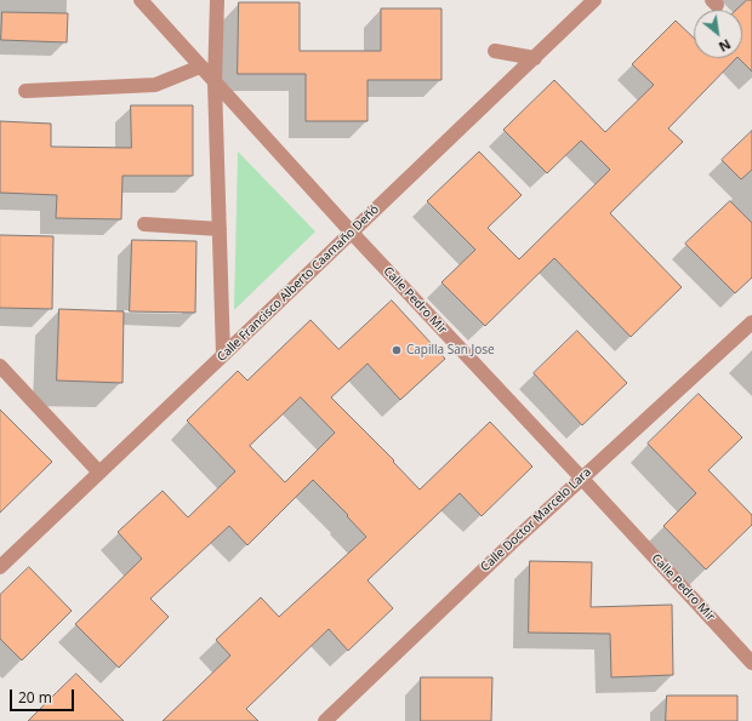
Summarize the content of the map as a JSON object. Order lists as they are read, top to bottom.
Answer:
{
  "streets": {
    "street": ["Calle Francisco Alberto Caamaño Deñó", "Calle Pedro Mir", "Calle Doctor Marcelo Lara"]
  },
  "crossings": [
    ["Calle Francisco Alberto Caamaño Deñó", "Calle Pedro Mir"],
    ["Calle Pedro Mir", "Calle Doctor Marcelo Lara"]
  ],
  "places": ["Capilla San Jose"],
  "scale_bar": "20 m",
  "north": "bottom right"
}
